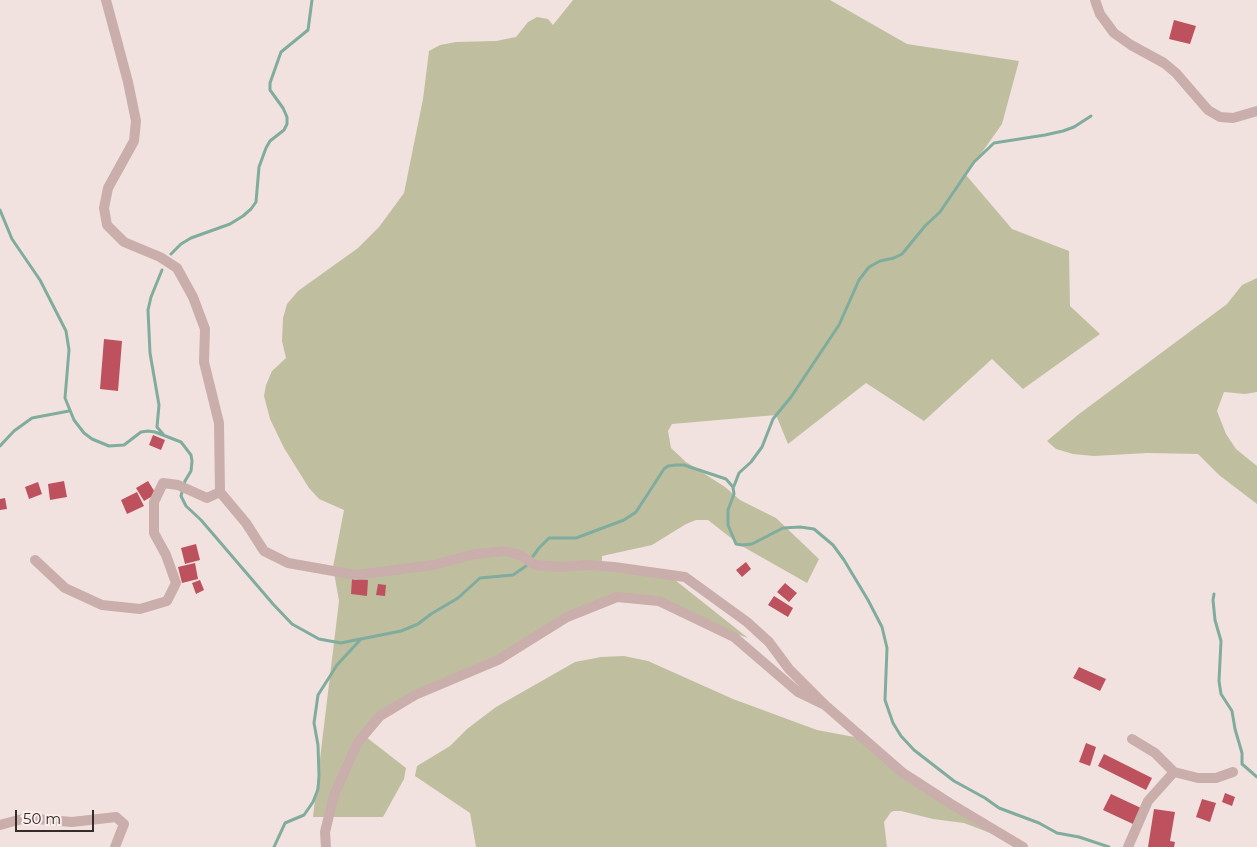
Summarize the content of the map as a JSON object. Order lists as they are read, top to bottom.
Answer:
{
  "scale_bar": "50 m"
}
